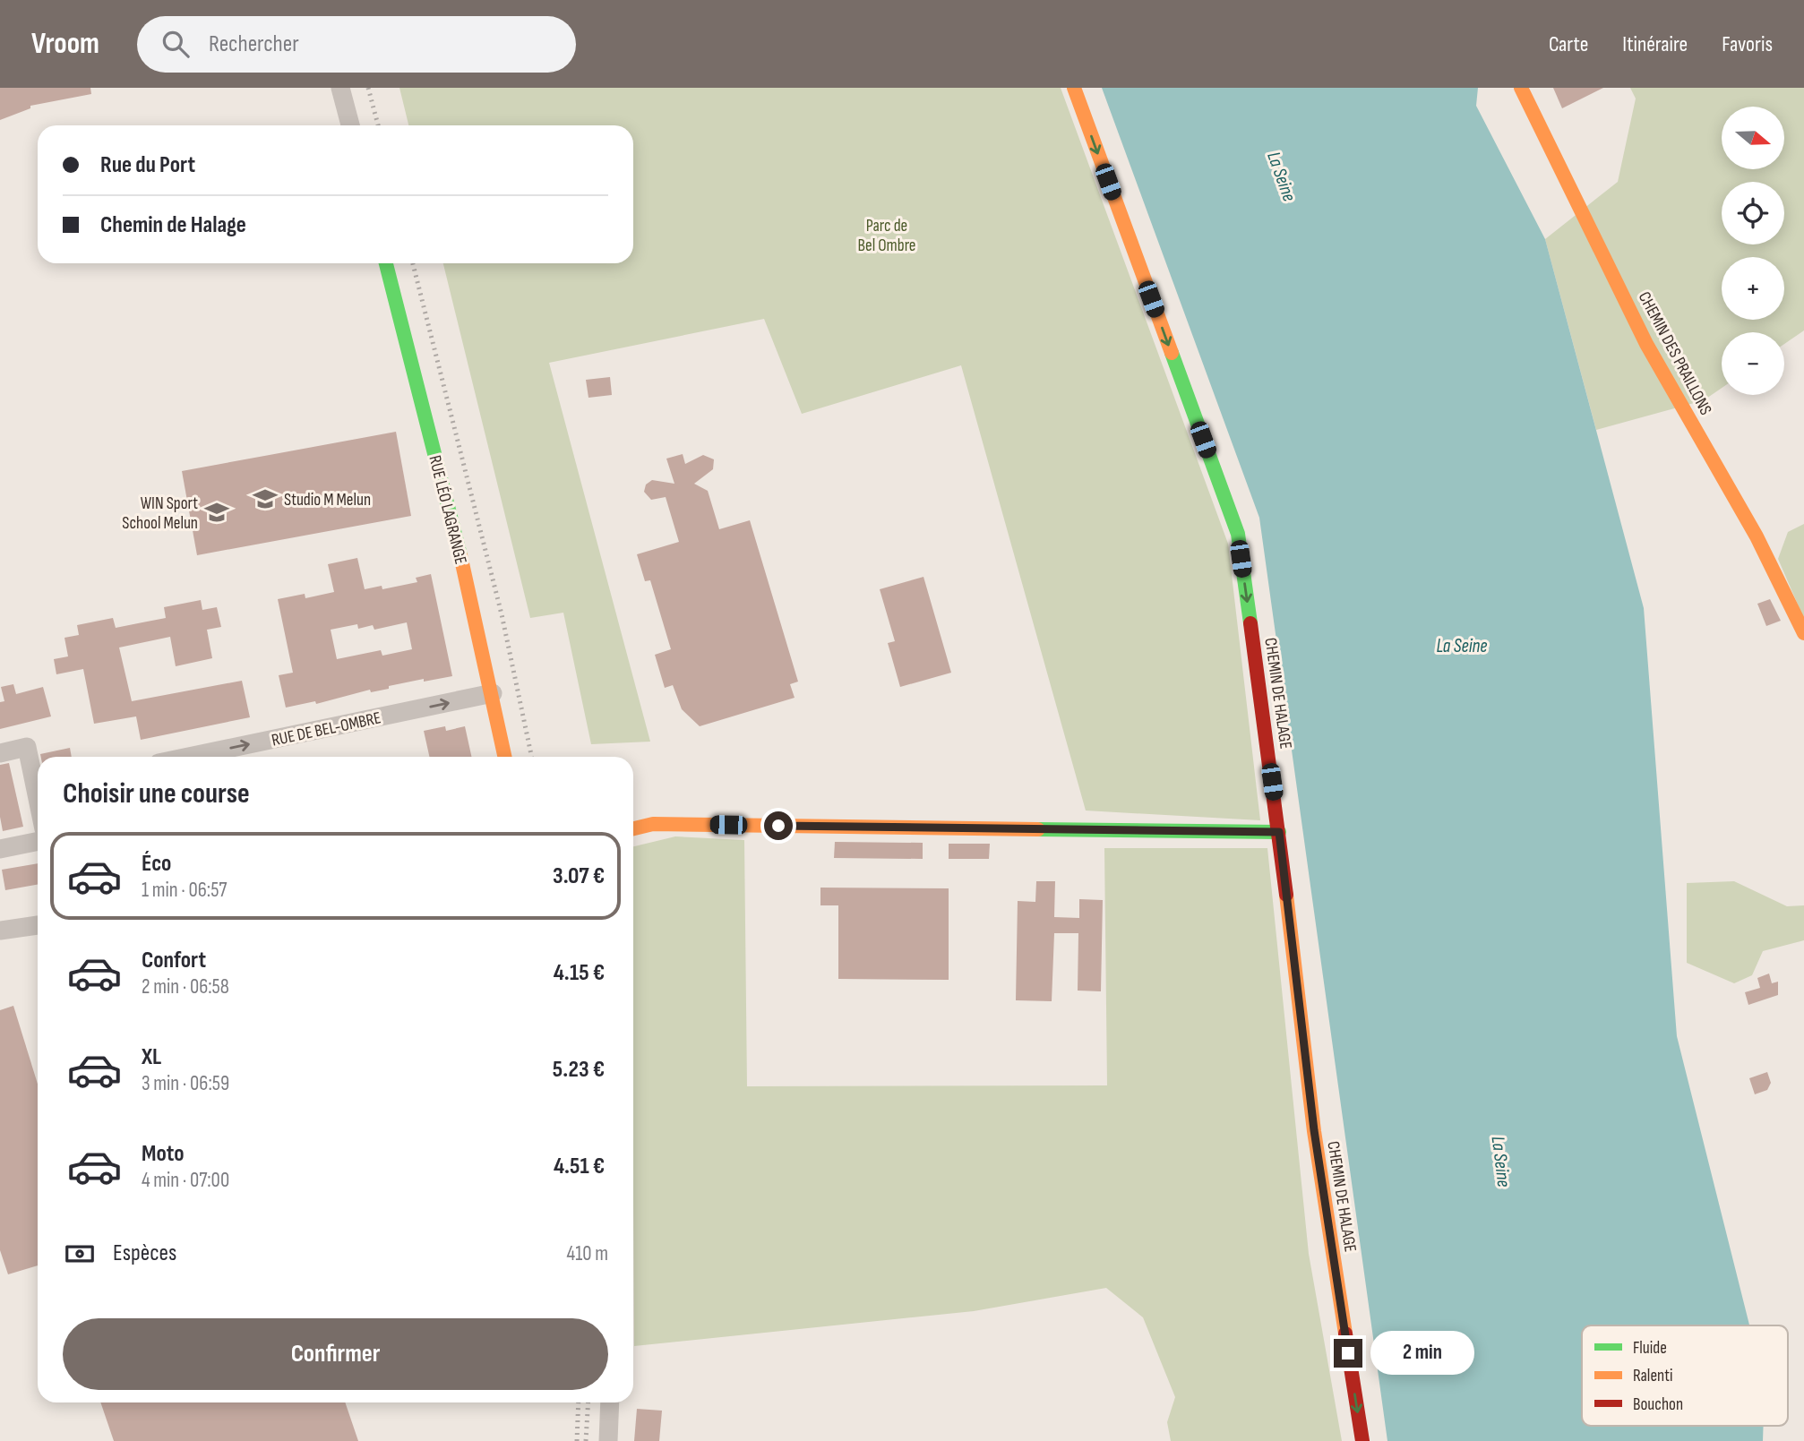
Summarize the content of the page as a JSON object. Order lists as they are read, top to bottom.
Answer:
{
  "streets": {
    "street": [
      "CHEMIN DES PRAILLONS",
      "RUE LÉO LAGRANGE",
      "CHEMIN DE HALAGE",
      "RUE DE BEL-OMBRE"
    ]
  },
  "crossings": [
    ["RUE LÉO LAGRANGE", "RUE DE BEL-OMBRE"]
  ],
  "one_way": ["CHEMIN DE HALAGE", "RUE DE BEL-OMBRE"],
  "water": ["La Seine"],
  "parks": ["Parc de Bel Ombre"],
  "places": {
    "school or university": ["Studio M Melun", "WIN Sport School Melun"]
  },
  "legend": ["Fluide", "Ralenti", "Bouchon"],
  "north": "right",
  "page": {
    "header": "Vroom",
    "search": "Rechercher",
    "nav": ["Carte", "Itinéraire", "Favoris"],
    "map_buttons": ["+", "−"],
    "banner": ["Rue du Port", "Chemin de Halage"],
    "heading": "Choisir une course",
    "list": [
      {
        "name": "Éco",
        "note": "1 min · 06:57",
        "value": "3.07 €"
      },
      {
        "name": "Confort",
        "note": "2 min · 06:58",
        "value": "4.15 €"
      },
      {
        "name": "XL",
        "note": "3 min · 06:59",
        "value": "5.23 €"
      },
      {
        "name": "Moto",
        "note": "4 min · 07:00",
        "value": "4.51 €"
      }
    ],
    "pay": ["Espèces", "410 m"],
    "buttons": "Confirmer",
    "bubble": "2 min"
  }
}
